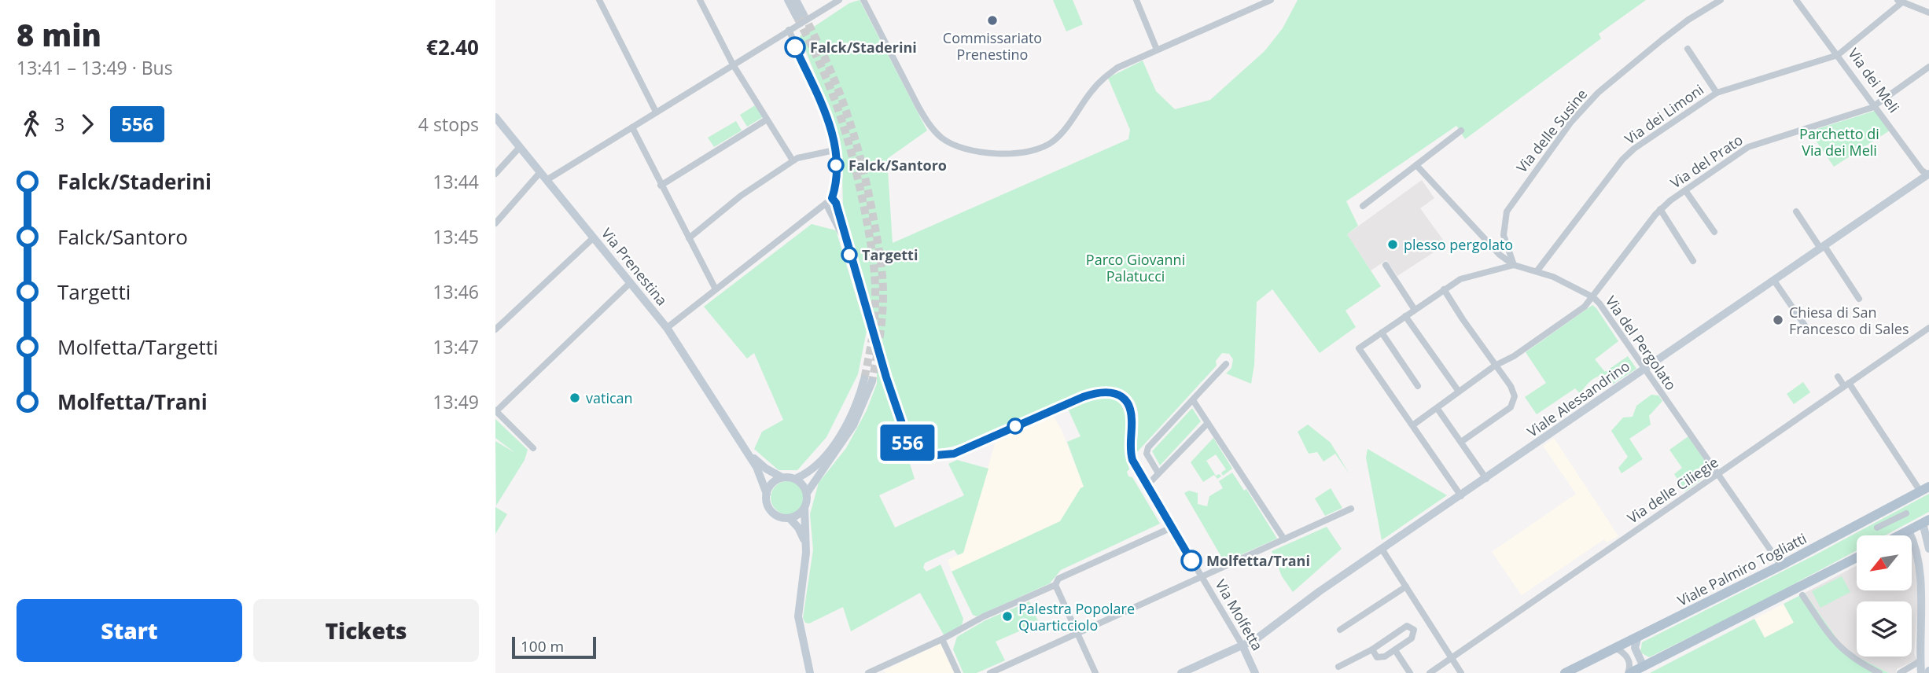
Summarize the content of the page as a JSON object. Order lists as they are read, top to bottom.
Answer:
{
  "streets": {
    "main road": ["Viale Palmiro Togliatti"],
    "street": [
      "Via dei Meli",
      "Via dei Limoni",
      "Via delle Susine",
      "Via del Prato",
      "Via Prenestina",
      "Via del Pergolato",
      "Viale Alessandrino",
      "Via delle Ciliegie",
      "Via Molfetta"
    ]
  },
  "crossings": [
    ["Via dei Meli", "Via dei Limoni"],
    ["Via dei Meli", "Via del Prato"],
    ["Via dei Meli", "Viale Alessandrino"],
    ["Via dei Limoni", "Via del Pergolato"],
    ["Via delle Susine", "Via del Pergolato"],
    ["Via del Prato", "Via del Pergolato"],
    ["Via del Pergolato", "Viale Alessandrino"],
    ["Via del Pergolato", "Via delle Ciliegie"],
    ["Via del Pergolato", "Viale Palmiro Togliatti"],
    ["Viale Alessandrino", "Via Molfetta"]
  ],
  "parks": ["Parchetto di Via dei Meli", "Parco Giovanni Palatucci"],
  "places": [
    "Commissariato Prenestino",
    "Falck/Staderini",
    "Falck/Santoro",
    "plesso pergolato",
    "Targetti",
    "Chiesa di San Francesco di Sales",
    "vatican",
    "Molfetta/Trani",
    "Palestra Popolare Quarticciolo"
  ],
  "lines": ["bus line 556"],
  "scale_bar": "100 m",
  "north": "bottom left",
  "page": {
    "heading": ["8 min", "13:41 – 13:49 · Bus", "€2.40"],
    "on_map": "556",
    "legs": ["3", "556", "4 stops"],
    "list": [
      {
        "name": "Falck/Staderini",
        "value": "13:44"
      },
      {
        "name": "Falck/Santoro",
        "value": "13:45"
      },
      {
        "name": "Targetti",
        "value": "13:46"
      },
      {
        "name": "Molfetta/Targetti",
        "value": "13:47"
      },
      {
        "name": "Molfetta/Trani",
        "value": "13:49"
      }
    ],
    "buttons": ["Start", "Tickets"],
    "scale": "100 m"
  }
}
